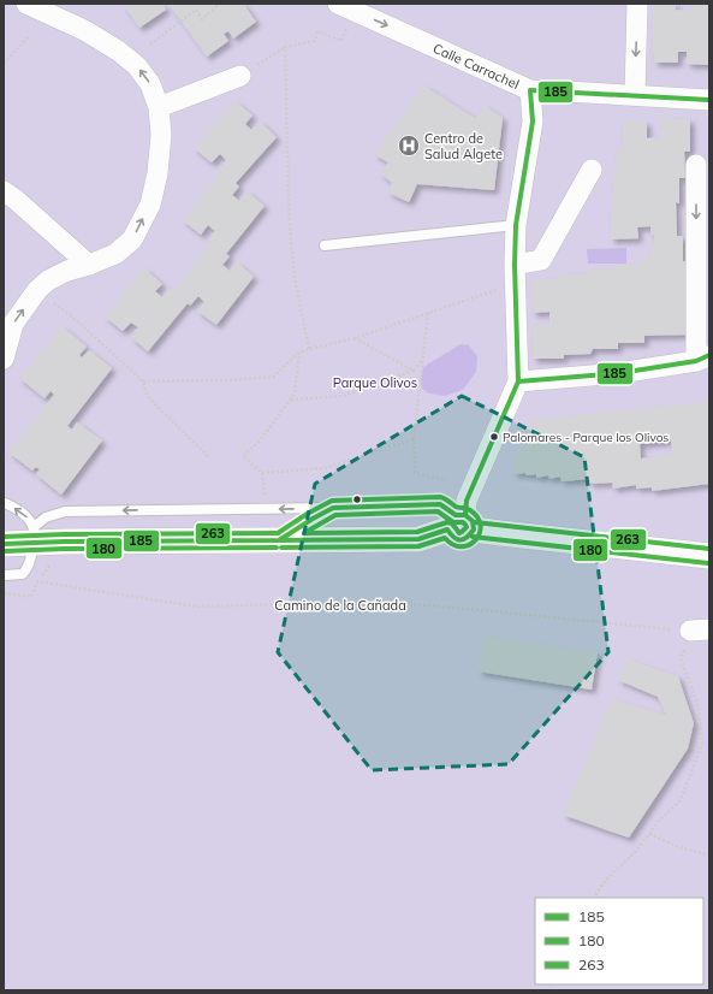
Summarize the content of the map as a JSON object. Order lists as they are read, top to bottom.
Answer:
{
  "streets": {
    "street": ["Calle Carrachel"],
    "path": ["Camino de la Cañada"]
  },
  "one_way": ["Calle Carrachel"],
  "parks": ["Parque Olivos"],
  "places": {
    "hospital": ["Centro de Salud Algete"],
    "other": ["Palomares - Parque los Olivos"]
  },
  "lines": ["transit line 185", "transit line 180", "transit line 263"],
  "legend": ["185", "180", "263"]
}
